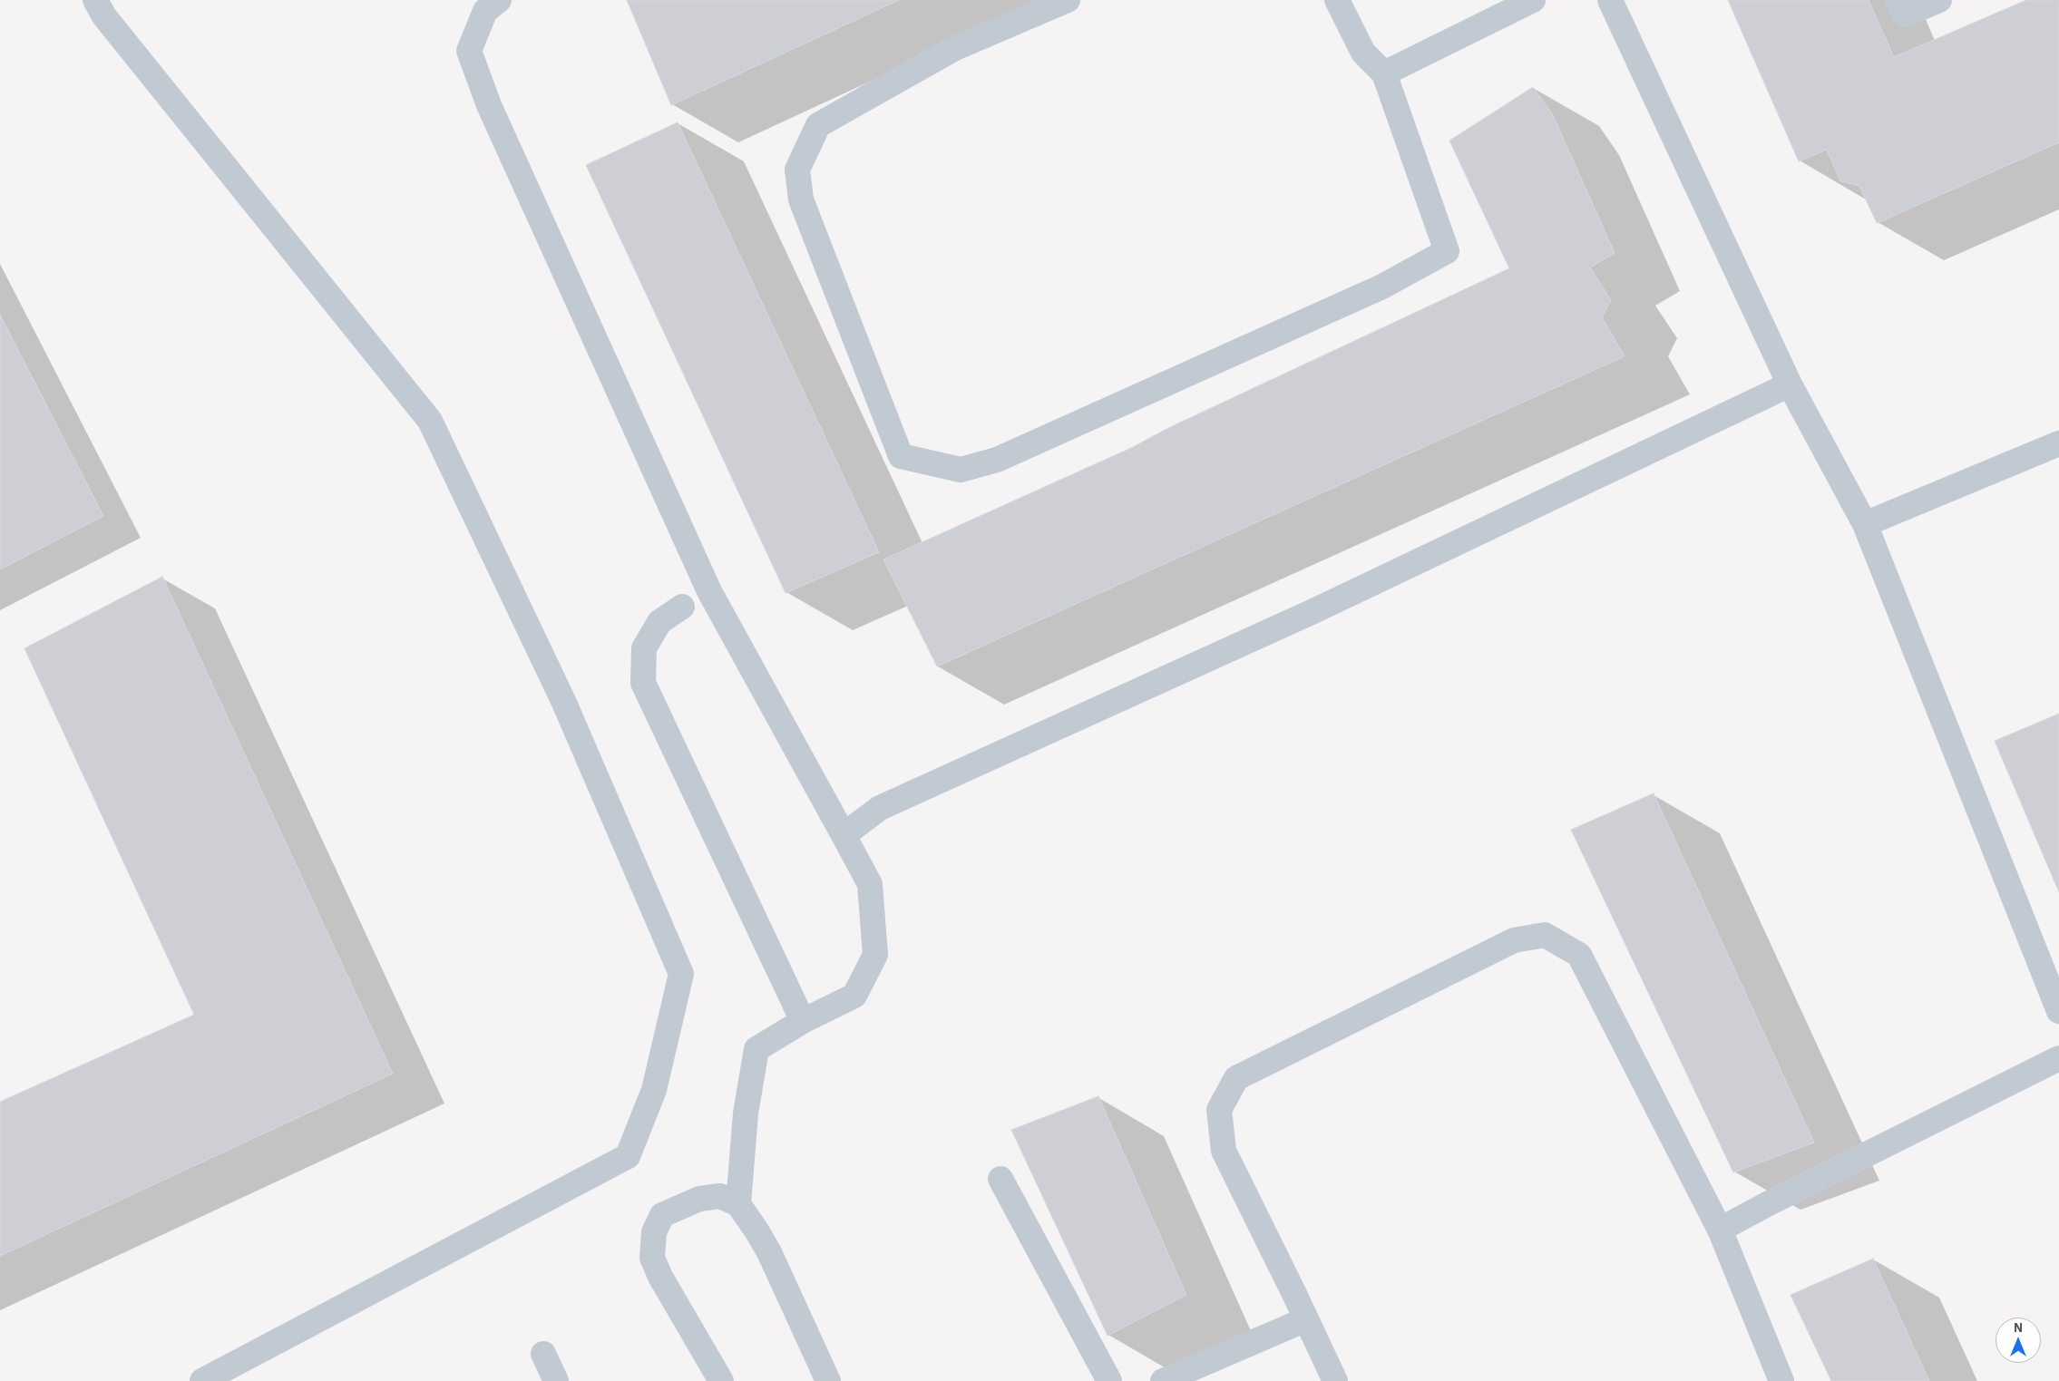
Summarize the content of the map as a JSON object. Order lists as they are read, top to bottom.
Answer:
{
  "north": "top"
}
